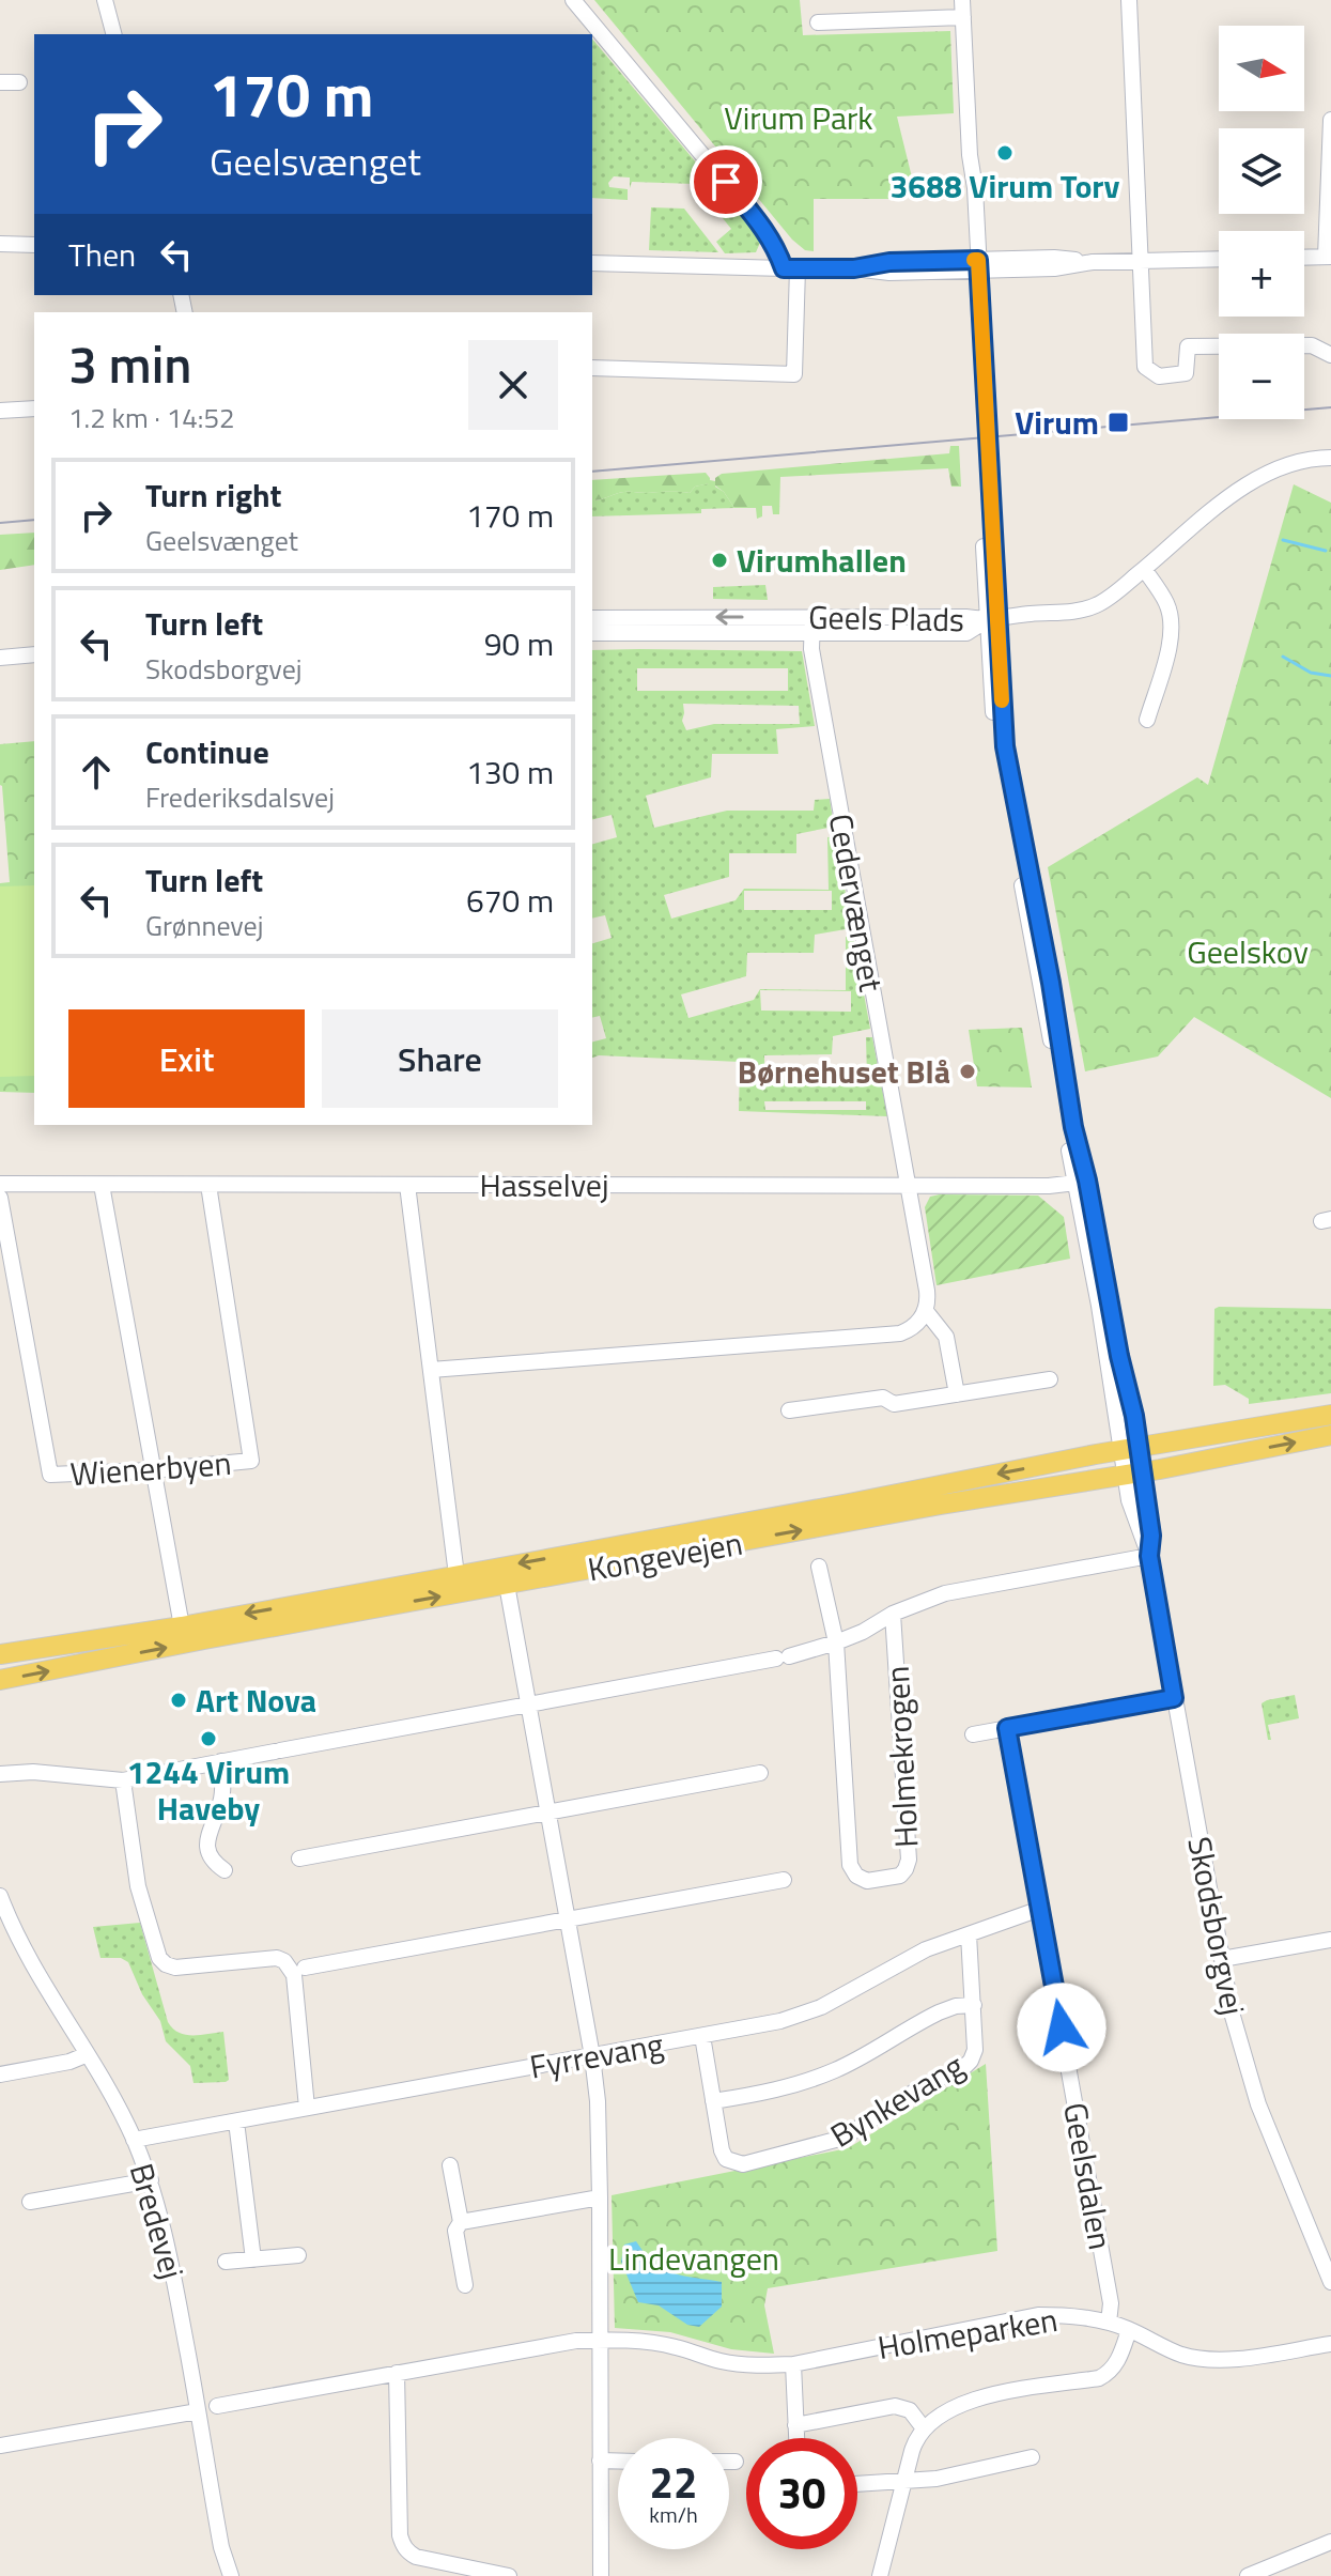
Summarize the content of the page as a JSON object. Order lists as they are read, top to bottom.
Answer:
{
  "streets": {
    "main road": ["Kongevejen"],
    "street": [
      "Geels Plads",
      "Cedervænget",
      "Hasselvej",
      "Wienerbyen",
      "Holmekrogen",
      "Skodsborgvej",
      "Fyrrevang",
      "Bynkevang",
      "Geelsdalen",
      "Bredevej",
      "Holmeparken"
    ]
  },
  "crossings": [
    ["Geels Plads", "Cedervænget"],
    ["Geels Plads", "Skodsborgvej"],
    ["Cedervænget", "Hasselvej"],
    ["Hasselvej", "Wienerbyen"],
    ["Hasselvej", "Skodsborgvej"],
    ["Kongevejen", "Skodsborgvej"],
    ["Holmekrogen", "Skodsborgvej"],
    ["Fyrrevang", "Bynkevang"],
    ["Fyrrevang", "Geelsdalen"],
    ["Fyrrevang", "Bredevej"],
    ["Geelsdalen", "Holmeparken"]
  ],
  "parks": ["Virum Park", "Geelskov", "Lindevangen"],
  "places": {
    "other": [
      "3688 Virum Torv",
      "Virumhallen",
      "Børnehuset Blå",
      "Art Nova",
      "1244 Virum Haveby"
    ],
    "transit": ["Virum"]
  },
  "north": "right",
  "page": {
    "map_buttons": ["+", "−"],
    "turn": ["170 m", "Geelsvænget"],
    "then": "Then",
    "heading": ["3 min", "1.2 km · 14:52"],
    "list": [
      {
        "name": "Turn right",
        "note": "Geelsvænget",
        "value": "170 m"
      },
      {
        "name": "Turn left",
        "note": "Skodsborgvej",
        "value": "90 m"
      },
      {
        "name": "Continue",
        "note": "Frederiksdalsvej",
        "value": "130 m"
      },
      {
        "name": "Turn left",
        "note": "Grønnevej",
        "value": "670 m"
      }
    ],
    "buttons": ["Exit", "Share"],
    "speed": "22 km/h",
    "limit": "30"
  }
}
